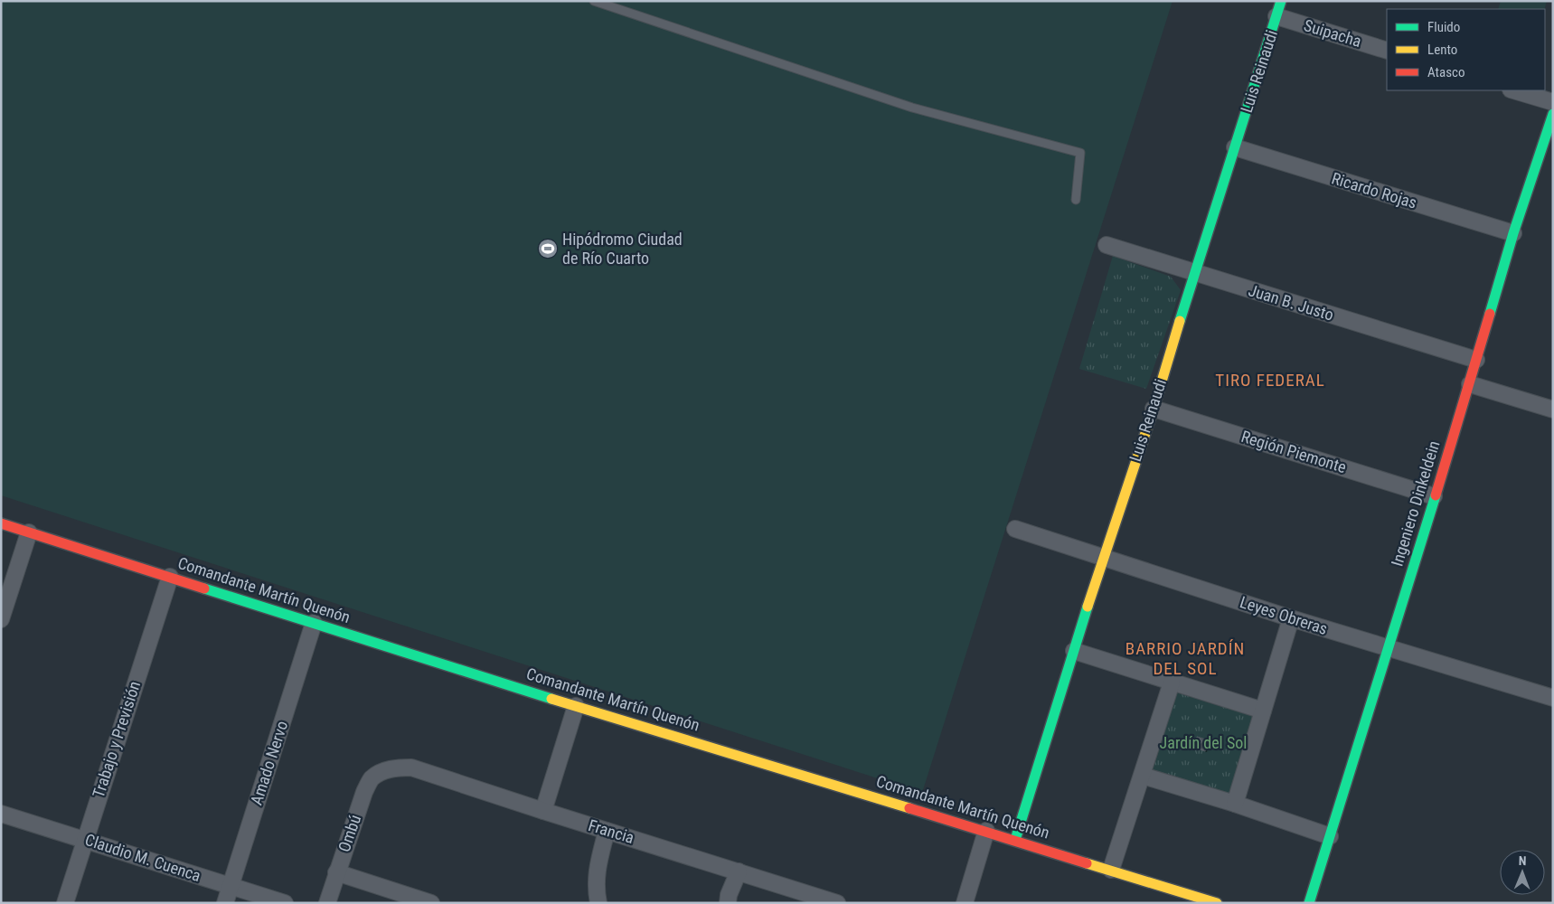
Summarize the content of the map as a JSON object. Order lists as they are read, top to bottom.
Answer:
{
  "streets": {
    "street": [
      "Suipacha",
      "Luis Reinaudi",
      "Ricardo Rojas",
      "Juan B. Justo",
      "Región Piemonte",
      "Ingeniero Dinkeldein",
      "Comandante Martín Quenón",
      "Leyes Obreras",
      "Trabajo y Previsión",
      "Amado Nervo",
      "Francia",
      "Ombú",
      "Claudio M. Cuenca"
    ]
  },
  "crossings": [
    ["Suipacha", "Luis Reinaudi"],
    ["Luis Reinaudi", "Ricardo Rojas"],
    ["Luis Reinaudi", "Juan B. Justo"],
    ["Luis Reinaudi", "Región Piemonte"],
    ["Luis Reinaudi", "Comandante Martín Quenón"],
    ["Luis Reinaudi", "Leyes Obreras"],
    ["Ricardo Rojas", "Ingeniero Dinkeldein"],
    ["Juan B. Justo", "Ingeniero Dinkeldein"],
    ["Región Piemonte", "Ingeniero Dinkeldein"],
    ["Ingeniero Dinkeldein", "Leyes Obreras"],
    ["Comandante Martín Quenón", "Trabajo y Previsión"],
    ["Comandante Martín Quenón", "Amado Nervo"],
    ["Trabajo y Previsión", "Claudio M. Cuenca"],
    ["Amado Nervo", "Claudio M. Cuenca"],
    ["Francia", "Ombú"]
  ],
  "districts": ["TIRO FEDERAL", "BARRIO JARDÍN DEL SOL"],
  "parks": ["Jardín del Sol"],
  "places": {
    "sports": ["Hipódromo Ciudad de Río Cuarto"]
  },
  "legend": ["Fluido", "Lento", "Atasco"],
  "north": "top"
}
